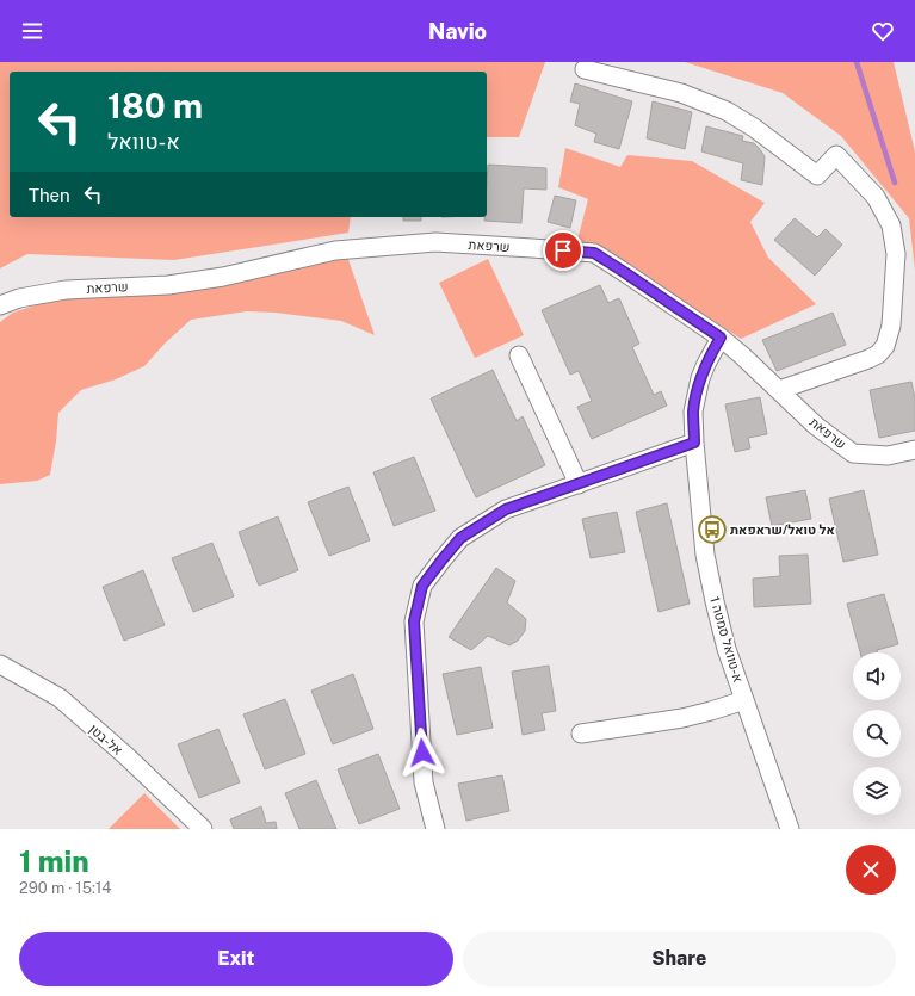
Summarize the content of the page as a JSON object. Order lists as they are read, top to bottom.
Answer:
{
  "streets": {
    "street": ["שרפאת", "א-טוואל סמטה 1", "אל-בטן"]
  },
  "crossings": [
    ["שרפאת", "א-טוואל סמטה 1"]
  ],
  "places": {
    "bus stop": ["אל טואל/שראפאת"]
  },
  "page": {
    "header": "Navio",
    "turn": ["180 m", "א-טוואל"],
    "then": "Then",
    "heading": ["1 min", "290 m · 15:14"],
    "buttons": ["Exit", "Share"]
  }
}
